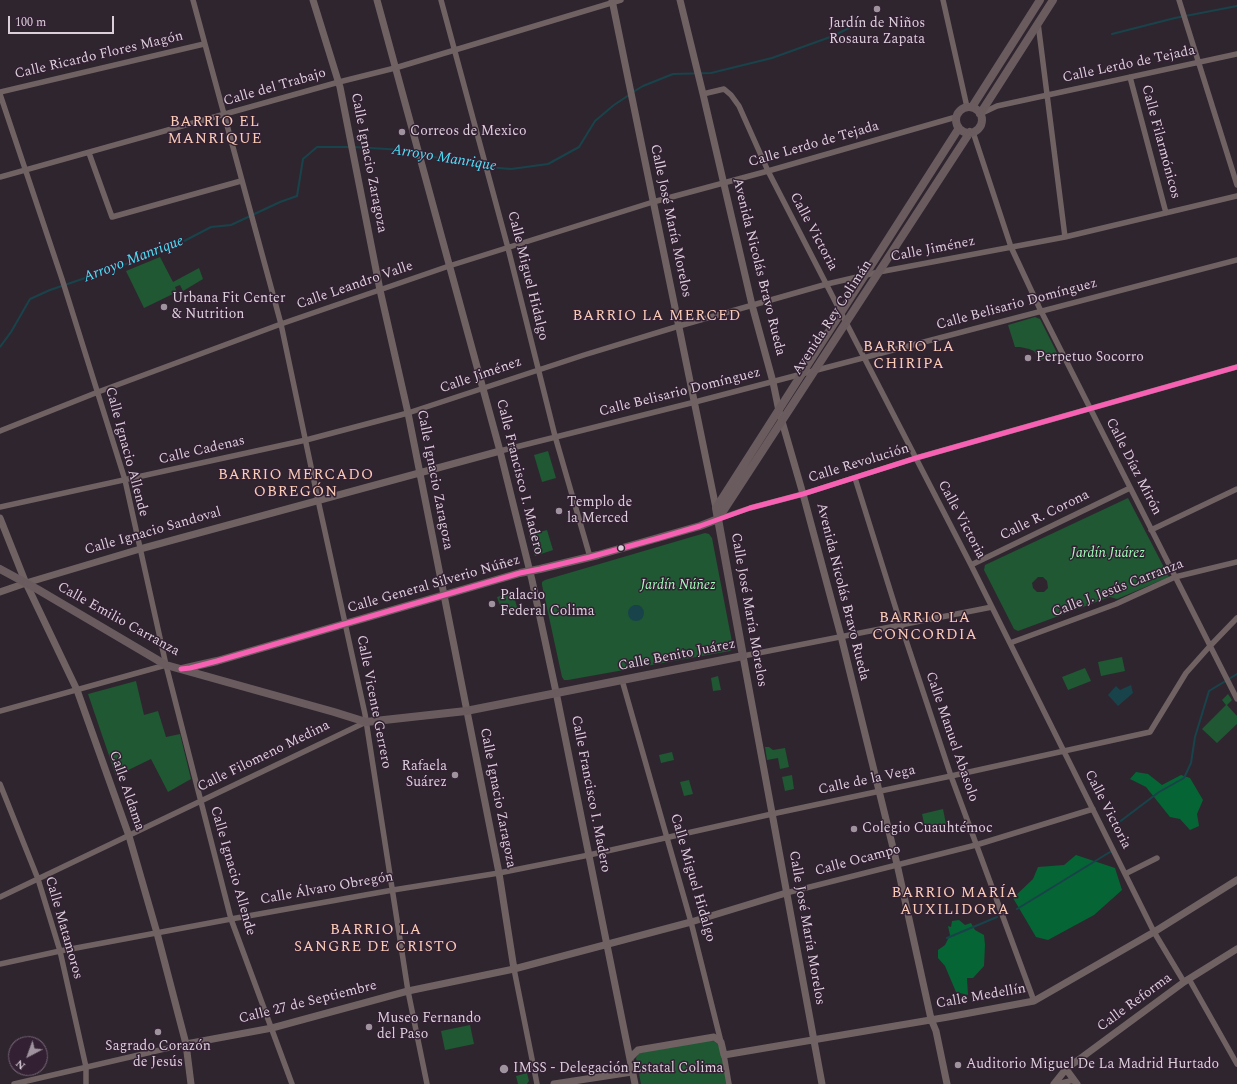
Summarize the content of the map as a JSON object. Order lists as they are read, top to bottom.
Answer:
{
  "streets": {
    "main road": [
      "Calle José María Morelos",
      "Avenida Rey Colimán",
      "Calle General Silverio Núñez",
      "Calle Emilio Carranza",
      "Calle Benito Juárez",
      "Calle Filomeno Medina"
    ],
    "street": [
      "Calle Ricardo Flores Magón",
      "Calle Lerdo de Tejada",
      "Calle del Trabajo",
      "Calle Filarmónicos",
      "Calle Ignacio Zaragoza",
      "Calle Victoria",
      "Calle Jiménez",
      "Avenida Nicolás Bravo Rueda",
      "Calle Miguel Hidalgo",
      "Calle Leandro Valle",
      "Calle Belisario Domínguez",
      "Calle Cadenas",
      "Calle Ignacio Allende",
      "Calle Revolución",
      "Calle Díaz Mirón",
      "Calle Francisco I. Madero",
      "Calle R. Corona",
      "Calle Ignacio Sandoval",
      "Calle J. Jesús Carranza",
      "Calle Vicente Gerrero",
      "Calle Manuel Abasolo",
      "Calle de la Vega",
      "Calle Aldama",
      "Calle Ocampo",
      "Calle Álvaro Obregón",
      "Calle Matamoros",
      "Calle Medellín",
      "Calle 27 de Septiembre",
      "Calle Reforma"
    ]
  },
  "crossings": [
    ["Calle Ricardo Flores Magón", "Calle Vicente Gerrero"],
    ["Calle Lerdo de Tejada", "Calle Filarmónicos"],
    ["Calle Lerdo de Tejada", "Calle José María Morelos"],
    ["Calle Lerdo de Tejada", "Calle Victoria"],
    ["Calle Lerdo de Tejada", "Avenida Nicolás Bravo Rueda"],
    ["Calle Lerdo de Tejada", "Calle Miguel Hidalgo"],
    ["Calle Lerdo de Tejada", "Calle Leandro Valle"],
    ["Calle Lerdo de Tejada", "Avenida Rey Colimán"],
    ["Calle Lerdo de Tejada", "Calle Díaz Mirón"],
    ["Calle Lerdo de Tejada", "Calle Francisco I. Madero"],
    ["Calle del Trabajo", "Calle Ignacio Zaragoza"],
    ["Calle del Trabajo", "Calle José María Morelos"],
    ["Calle del Trabajo", "Calle Miguel Hidalgo"],
    ["Calle del Trabajo", "Calle Ignacio Allende"],
    ["Calle del Trabajo", "Calle Francisco I. Madero"],
    ["Calle del Trabajo", "Calle Vicente Gerrero"],
    ["Calle Filarmónicos", "Calle Jiménez"],
    ["Calle Ignacio Zaragoza", "Calle Jiménez"],
    ["Calle Ignacio Zaragoza", "Calle Leandro Valle"],
    ["Calle Ignacio Zaragoza", "Calle Cadenas"],
    ["Calle Ignacio Zaragoza", "Calle Ignacio Sandoval"],
    ["Calle Ignacio Zaragoza", "Calle General Silverio Núñez"],
    ["Calle Ignacio Zaragoza", "Calle Filomeno Medina"],
    ["Calle Ignacio Zaragoza", "Calle Álvaro Obregón"],
    ["Calle Ignacio Zaragoza", "Calle 27 de Septiembre"],
    ["Calle José María Morelos", "Calle Jiménez"],
    ["Calle José María Morelos", "Calle Belisario Domínguez"],
    ["Calle José María Morelos", "Avenida Rey Colimán"],
    ["Calle José María Morelos", "Calle Revolución"],
    ["Calle José María Morelos", "Calle General Silverio Núñez"],
    ["Calle José María Morelos", "Calle Benito Juárez"],
    ["Calle José María Morelos", "Calle de la Vega"],
    ["Calle José María Morelos", "Calle Ocampo"],
    ["Calle José María Morelos", "Calle Medellín"],
    ["Calle Victoria", "Calle Jiménez"],
    ["Calle Victoria", "Avenida Nicolás Bravo Rueda"],
    ["Calle Victoria", "Calle Belisario Domínguez"],
    ["Calle Victoria", "Avenida Rey Colimán"],
    ["Calle Victoria", "Calle Revolución"],
    ["Calle Victoria", "Calle R. Corona"],
    ["Calle Victoria", "Calle J. Jesús Carranza"],
    ["Calle Victoria", "Calle Benito Juárez"],
    ["Calle Victoria", "Calle de la Vega"],
    ["Calle Victoria", "Calle Ocampo"],
    ["Calle Victoria", "Calle Medellín"],
    ["Calle Victoria", "Calle Reforma"],
    ["Calle Jiménez", "Avenida Nicolás Bravo Rueda"],
    ["Calle Jiménez", "Calle Miguel Hidalgo"],
    ["Calle Jiménez", "Avenida Rey Colimán"],
    ["Calle Jiménez", "Calle Cadenas"],
    ["Calle Jiménez", "Calle Díaz Mirón"],
    ["Calle Jiménez", "Calle Francisco I. Madero"],
    ["Avenida Nicolás Bravo Rueda", "Calle Belisario Domínguez"],
    ["Avenida Nicolás Bravo Rueda", "Avenida Rey Colimán"],
    ["Avenida Nicolás Bravo Rueda", "Calle Revolución"],
    ["Avenida Nicolás Bravo Rueda", "Calle Benito Juárez"],
    ["Avenida Nicolás Bravo Rueda", "Calle de la Vega"],
    ["Avenida Nicolás Bravo Rueda", "Calle Ocampo"],
    ["Avenida Nicolás Bravo Rueda", "Calle Medellín"],
    ["Calle Miguel Hidalgo", "Calle Belisario Domínguez"],
    ["Calle Miguel Hidalgo", "Calle General Silverio Núñez"],
    ["Calle Miguel Hidalgo", "Calle Benito Juárez"],
    ["Calle Miguel Hidalgo", "Calle de la Vega"],
    ["Calle Miguel Hidalgo", "Calle Ocampo"],
    ["Calle Miguel Hidalgo", "Calle Medellín"],
    ["Calle Leandro Valle", "Calle Ignacio Allende"],
    ["Calle Leandro Valle", "Calle Francisco I. Madero"],
    ["Calle Leandro Valle", "Calle Vicente Gerrero"],
    ["Calle Belisario Domínguez", "Avenida Rey Colimán"],
    ["Calle Belisario Domínguez", "Calle Díaz Mirón"],
    ["Calle Belisario Domínguez", "Calle Francisco I. Madero"],
    ["Calle Belisario Domínguez", "Calle Ignacio Sandoval"],
    ["Avenida Rey Colimán", "Calle Revolución"],
    ["Avenida Rey Colimán", "Calle Díaz Mirón"],
    ["Avenida Rey Colimán", "Calle General Silverio Núñez"],
    ["Calle Cadenas", "Calle Ignacio Allende"],
    ["Calle Cadenas", "Calle Vicente Gerrero"],
    ["Calle Ignacio Allende", "Calle Ignacio Sandoval"],
    ["Calle Ignacio Allende", "Calle Emilio Carranza"],
    ["Calle Ignacio Allende", "Calle Filomeno Medina"],
    ["Calle Ignacio Allende", "Calle Álvaro Obregón"],
    ["Calle Ignacio Allende", "Calle 27 de Septiembre"],
    ["Calle Revolución", "Calle Díaz Mirón"],
    ["Calle Revolución", "Calle General Silverio Núñez"],
    ["Calle Revolución", "Calle Manuel Abasolo"],
    ["Calle Díaz Mirón", "Calle R. Corona"],
    ["Calle Díaz Mirón", "Calle J. Jesús Carranza"],
    ["Calle Díaz Mirón", "Calle de la Vega"],
    ["Calle Francisco I. Madero", "Calle Ignacio Sandoval"],
    ["Calle Francisco I. Madero", "Calle General Silverio Núñez"],
    ["Calle Francisco I. Madero", "Calle Benito Juárez"],
    ["Calle Francisco I. Madero", "Calle Filomeno Medina"],
    ["Calle Francisco I. Madero", "Calle de la Vega"],
    ["Calle Francisco I. Madero", "Calle Ocampo"],
    ["Calle Francisco I. Madero", "Calle Álvaro Obregón"],
    ["Calle Francisco I. Madero", "Calle 27 de Septiembre"],
    ["Calle Ignacio Sandoval", "Calle Emilio Carranza"],
    ["Calle Ignacio Sandoval", "Calle Vicente Gerrero"],
    ["Calle Ignacio Sandoval", "Calle Aldama"],
    ["Calle General Silverio Núñez", "Calle Emilio Carranza"],
    ["Calle General Silverio Núñez", "Calle Vicente Gerrero"],
    ["Calle Emilio Carranza", "Calle Vicente Gerrero"],
    ["Calle Emilio Carranza", "Calle Filomeno Medina"],
    ["Calle Emilio Carranza", "Calle Aldama"],
    ["Calle Benito Juárez", "Calle Manuel Abasolo"],
    ["Calle Benito Juárez", "Calle Filomeno Medina"],
    ["Calle Vicente Gerrero", "Calle Filomeno Medina"],
    ["Calle Vicente Gerrero", "Calle Álvaro Obregón"],
    ["Calle Vicente Gerrero", "Calle 27 de Septiembre"],
    ["Calle Manuel Abasolo", "Calle de la Vega"],
    ["Calle Manuel Abasolo", "Calle Ocampo"],
    ["Calle Manuel Abasolo", "Calle Medellín"],
    ["Calle Filomeno Medina", "Calle Aldama"],
    ["Calle Filomeno Medina", "Calle Matamoros"],
    ["Calle de la Vega", "Calle Álvaro Obregón"],
    ["Calle Aldama", "Calle Álvaro Obregón"],
    ["Calle Aldama", "Calle 27 de Septiembre"],
    ["Calle Ocampo", "Calle 27 de Septiembre"],
    ["Calle Álvaro Obregón", "Calle Matamoros"],
    ["Calle Matamoros", "Calle 27 de Septiembre"]
  ],
  "districts": [
    "BARRIO EL MANRIQUE",
    "BARRIO LA MERCED",
    "BARRIO LA CHIRIPA",
    "BARRIO MERCADO OBREGÓN",
    "BARRIO LA CONCORDIA",
    "BARRIO MARÍA AUXILIDORA",
    "BARRIO LA SANGRE DE CRISTO"
  ],
  "water": ["Arroyo Manrique"],
  "parks": ["Jardín Juárez", "Jardín Núñez"],
  "places": [
    "Jardín de Niños Rosaura Zapata",
    "Correos de Mexico",
    "Urbana Fit Center & Nutrition",
    "Perpetuo Socorro",
    "Templo de la Merced",
    "Palacio Federal Colima",
    "Rafaela Suárez",
    "Colegio Cuauhtémoc",
    "Museo Fernando del Paso",
    "Sagrado Corazón de Jesús",
    "Auditorio Miguel De La Madrid Hurtado",
    "IMSS - Delegación Estatal Colima"
  ],
  "scale_bar": "100 m",
  "north": "bottom left"
}
